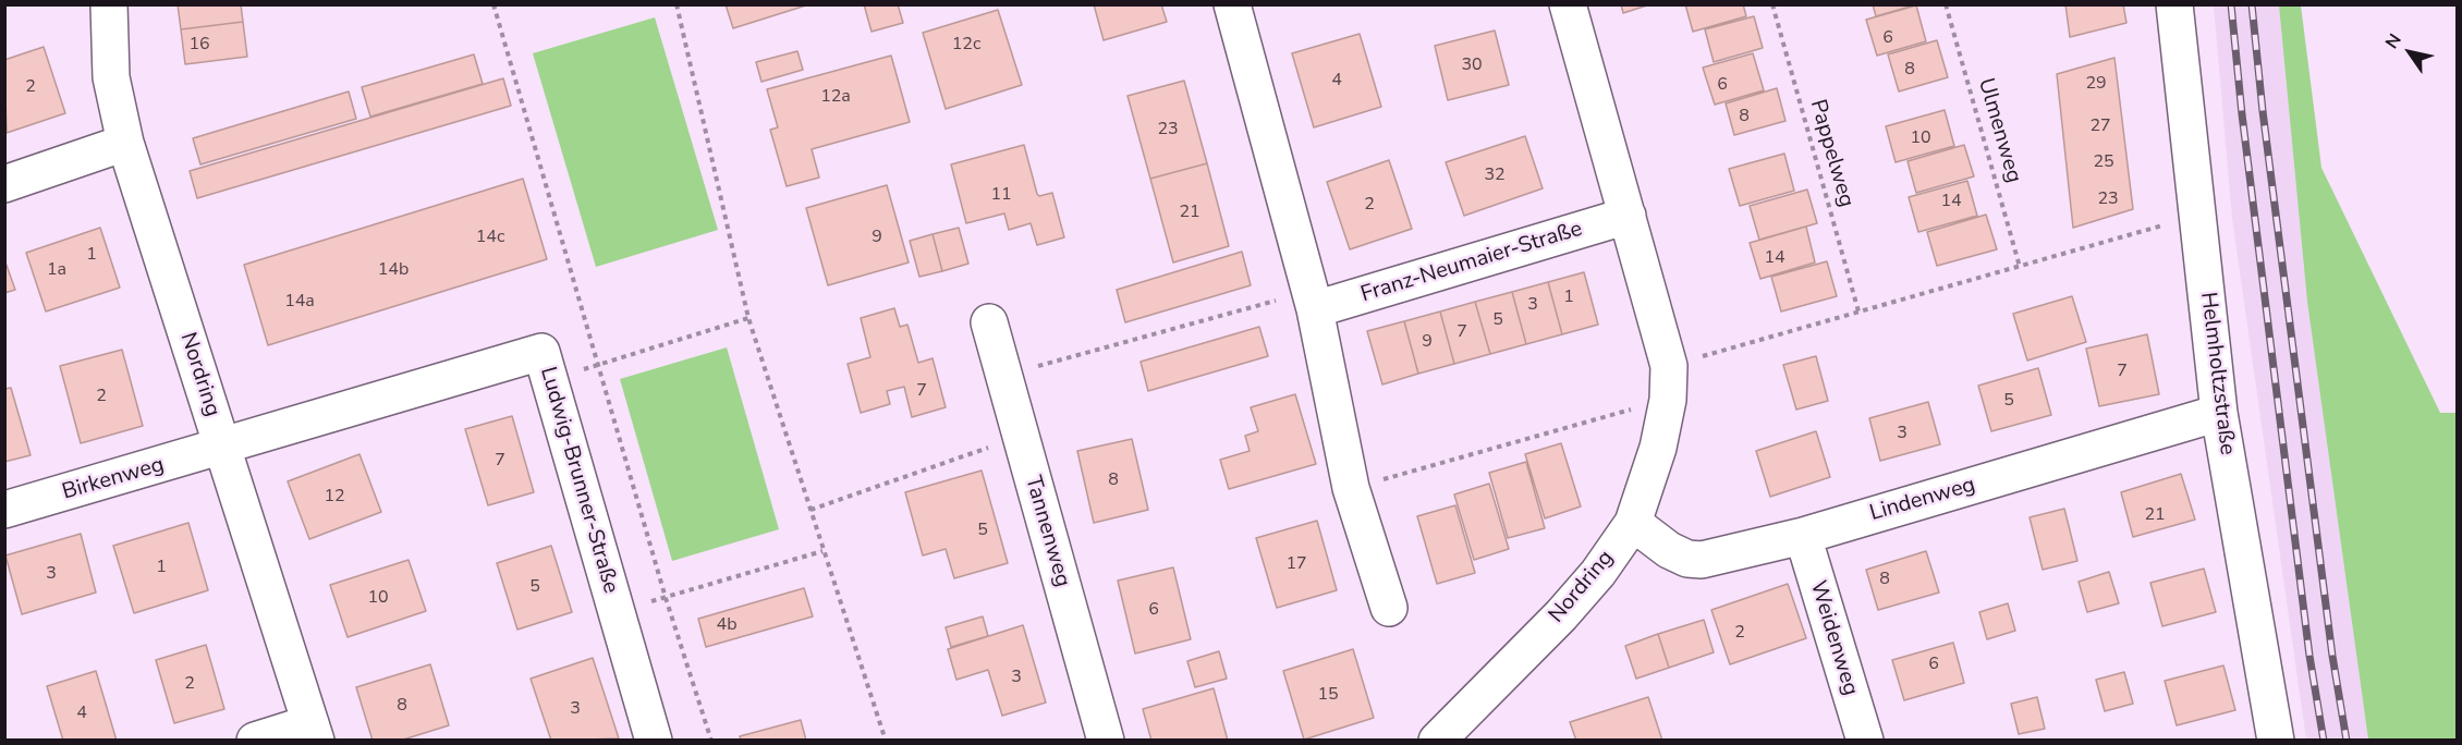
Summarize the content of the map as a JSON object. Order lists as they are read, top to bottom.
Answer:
{
  "streets": {
    "street": [
      "Franz-Neumaier-Straße",
      "Helmholtzstraße",
      "Nordring",
      "Birkenweg",
      "Ludwig-Brunner-Straße",
      "Lindenweg",
      "Tannenweg",
      "Weidenweg"
    ],
    "path": ["Ulmenweg", "Pappelweg"]
  },
  "crossings": [
    ["Franz-Neumaier-Straße", "Nordring"],
    ["Helmholtzstraße", "Lindenweg"],
    ["Nordring", "Birkenweg"],
    ["Nordring", "Ludwig-Brunner-Straße"],
    ["Nordring", "Lindenweg"],
    ["Birkenweg", "Ludwig-Brunner-Straße"],
    ["Lindenweg", "Weidenweg"]
  ],
  "house_numbers": [
    "6",
    "16",
    "12c",
    "30",
    "8",
    "4",
    "29",
    "6",
    "2",
    "12a",
    "8",
    "27",
    "23",
    "10",
    "25",
    "32",
    "11",
    "23",
    "14",
    "2",
    "21",
    "14c",
    "9",
    "1",
    "14",
    "1a",
    "14b",
    "1",
    "14a",
    "3",
    "5",
    "7",
    "9",
    "7",
    "7",
    "2",
    "5",
    "3",
    "7",
    "8",
    "12",
    "21",
    "5",
    "17",
    "1",
    "3",
    "8",
    "5",
    "10",
    "6",
    "4b",
    "2",
    "6",
    "3",
    "2",
    "15",
    "8",
    "3",
    "4"
  ],
  "north": "top left"
}
